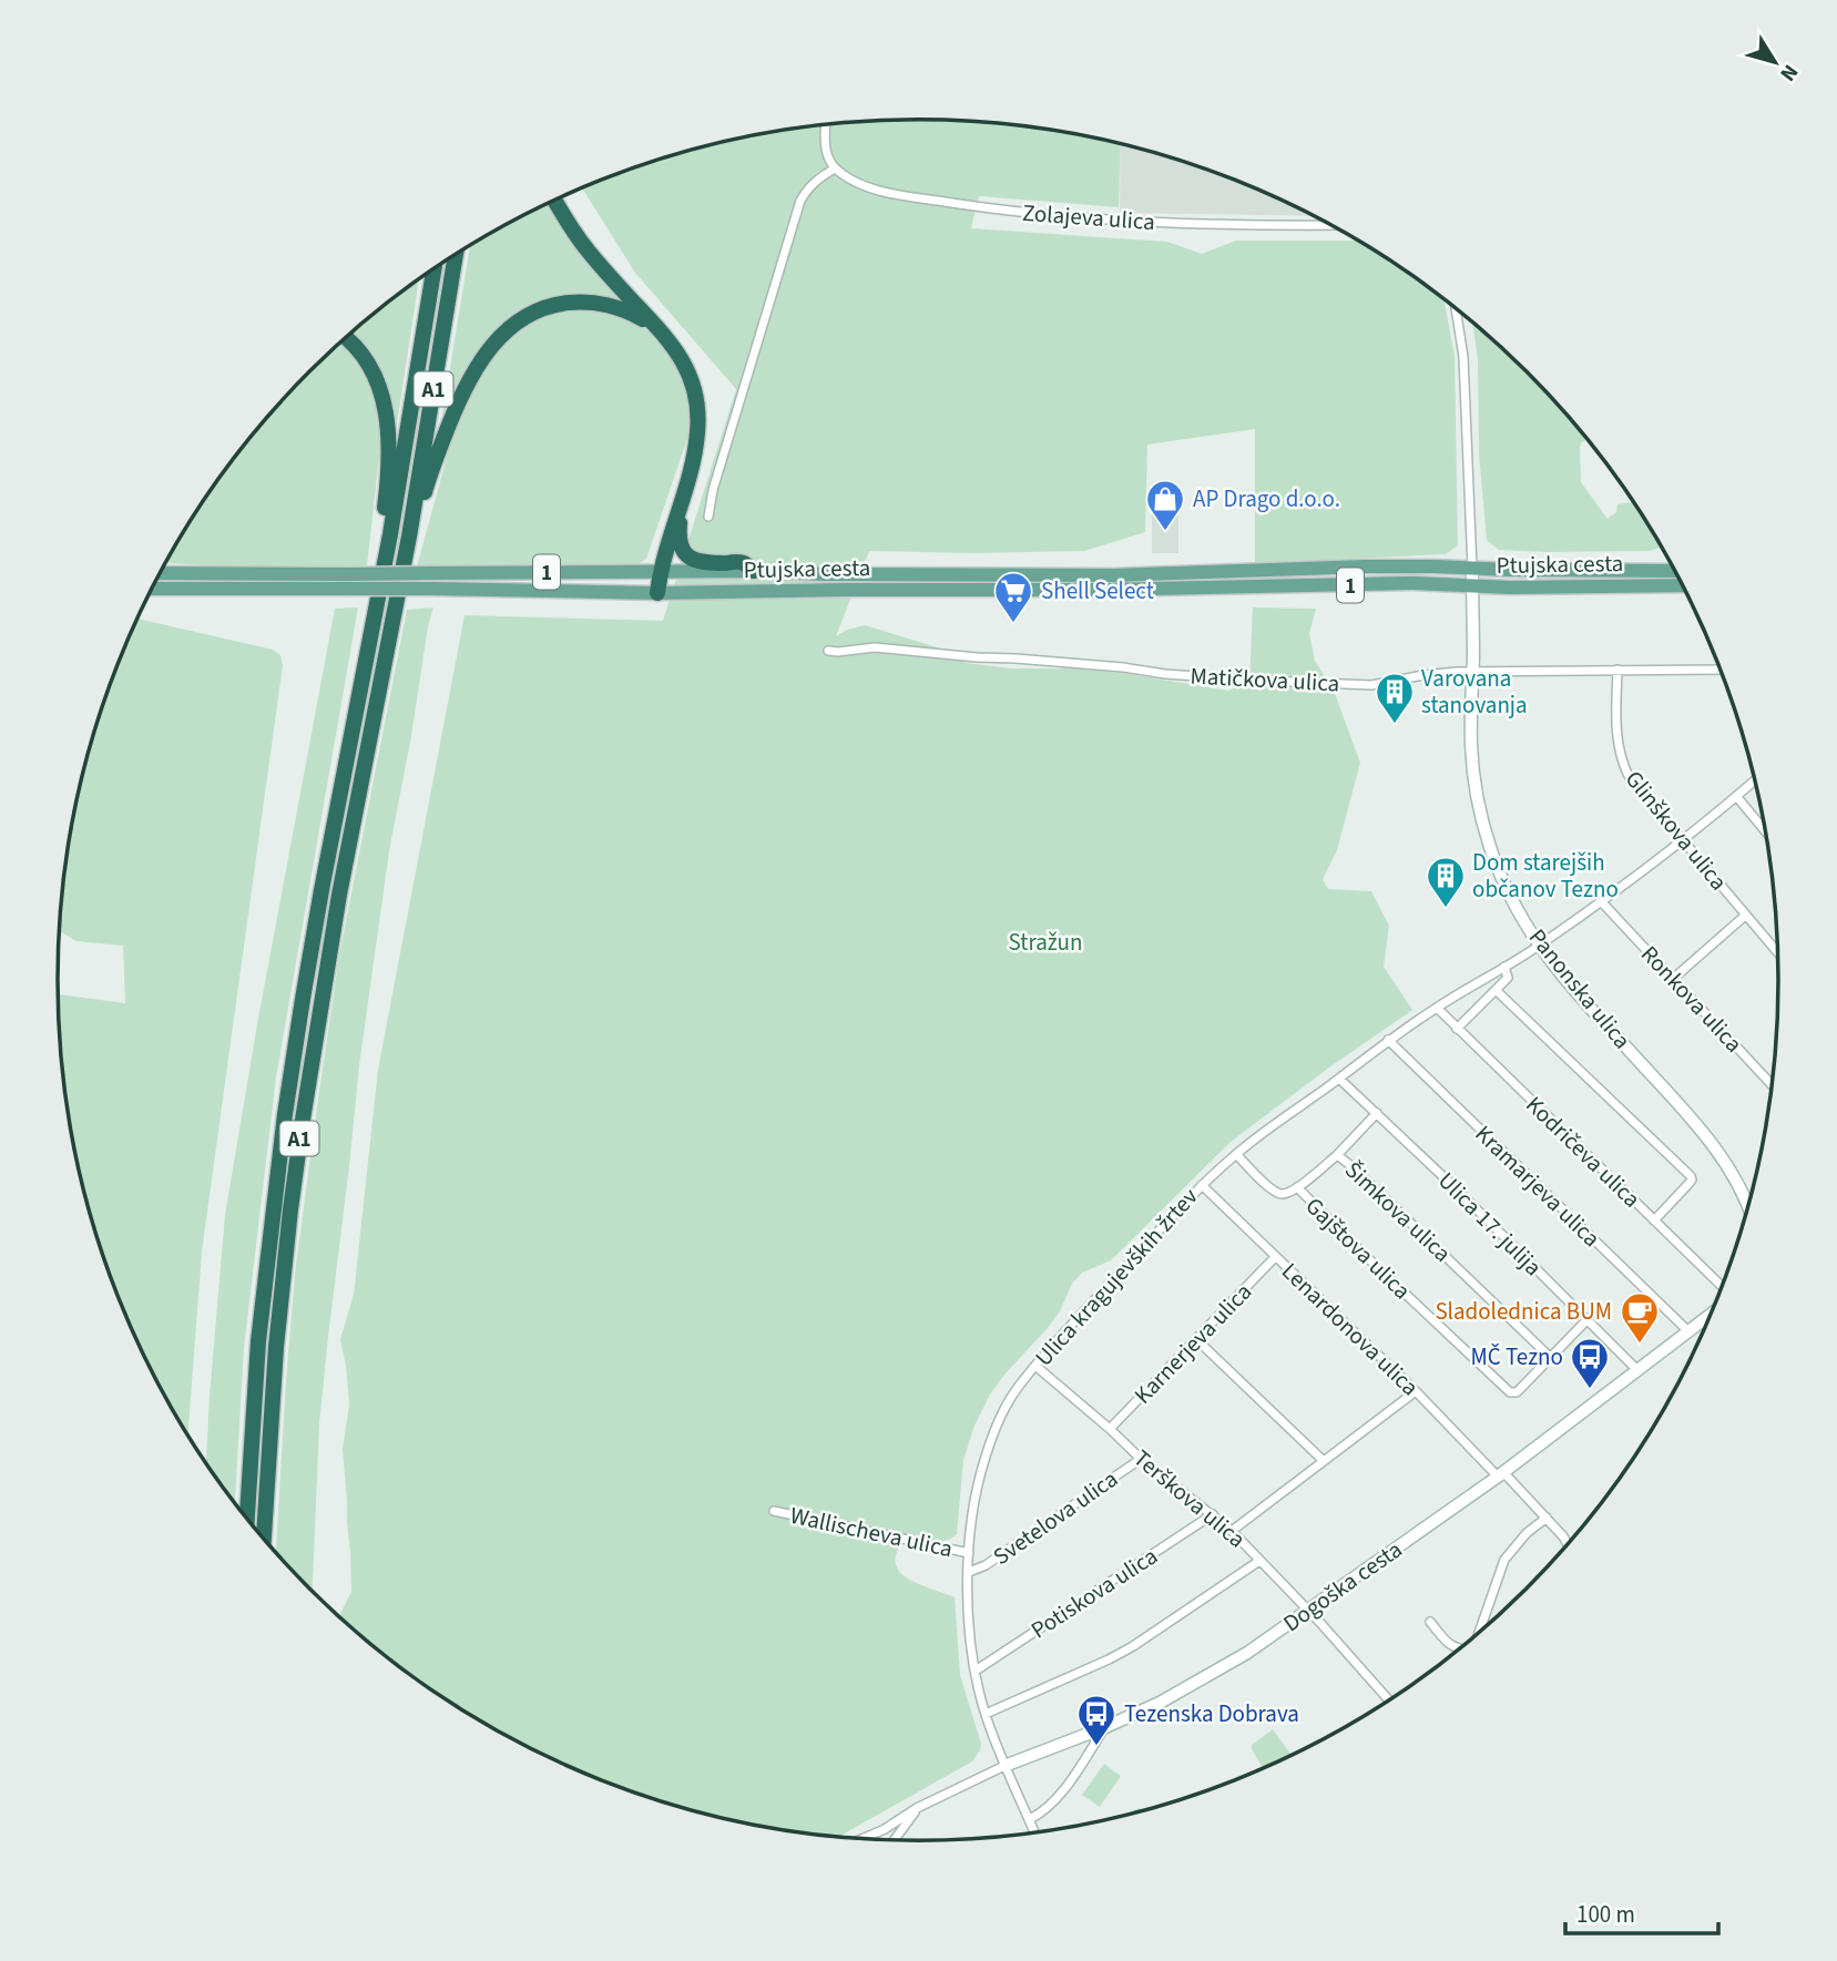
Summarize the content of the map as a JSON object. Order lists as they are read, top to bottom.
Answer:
{
  "streets": {
    "highway": ["A1"],
    "main road": ["Ptujska cesta", "1"],
    "street": [
      "Zolajeva ulica",
      "Matičkova ulica",
      "Glinškova ulica",
      "Panonska ulica",
      "Ronkova ulica",
      "Kodričeva ulica",
      "Kramarjeva ulica",
      "Šimkova ulica",
      "Ulica 17. julija",
      "Gajštova ulica",
      "Ulica kragujevških žrtev",
      "Lenardonova ulica",
      "Karnerjeva ulica",
      "Terškova ulica",
      "Svetelova ulica",
      "Wallischeva ulica",
      "Dogoška cesta",
      "Potiskova ulica"
    ]
  },
  "crossings": [
    ["Ptujska cesta", "Panonska ulica"],
    ["Matičkova ulica", "Glinškova ulica"],
    ["Matičkova ulica", "Panonska ulica"],
    ["Glinškova ulica", "Ulica kragujevških žrtev"],
    ["Panonska ulica", "Ulica kragujevških žrtev"],
    ["Ronkova ulica", "Ulica kragujevških žrtev"],
    ["Kodričeva ulica", "Ulica kragujevških žrtev"],
    ["Kramarjeva ulica", "Ulica kragujevških žrtev"],
    ["Kramarjeva ulica", "Dogoška cesta"],
    ["Šimkova ulica", "Gajštova ulica"],
    ["Ulica 17. julija", "Gajštova ulica"],
    ["Ulica 17. julija", "Ulica kragujevških žrtev"],
    ["Ulica 17. julija", "Dogoška cesta"],
    ["Ulica kragujevških žrtev", "Lenardonova ulica"],
    ["Ulica kragujevških žrtev", "Terškova ulica"],
    ["Ulica kragujevških žrtev", "Svetelova ulica"],
    ["Ulica kragujevških žrtev", "Wallischeva ulica"],
    ["Ulica kragujevških žrtev", "Dogoška cesta"],
    ["Ulica kragujevških žrtev", "Potiskova ulica"],
    ["Lenardonova ulica", "Karnerjeva ulica"],
    ["Lenardonova ulica", "Dogoška cesta"],
    ["Karnerjeva ulica", "Terškova ulica"],
    ["Terškova ulica", "Svetelova ulica"],
    ["Terškova ulica", "Dogoška cesta"],
    ["Terškova ulica", "Potiskova ulica"]
  ],
  "parks": ["Stražun"],
  "places": {
    "shop": ["AP Drago d.o.o."],
    "supermarket": ["Shell Select"],
    "building": ["Varovana stanovanja", "Dom starejših občanov Tezno"],
    "cafe": ["Sladolednica BUM"],
    "bus stop": ["MČ Tezno", "Tezenska Dobrava"]
  },
  "scale_bar": "100 m",
  "north": "bottom right"
}
